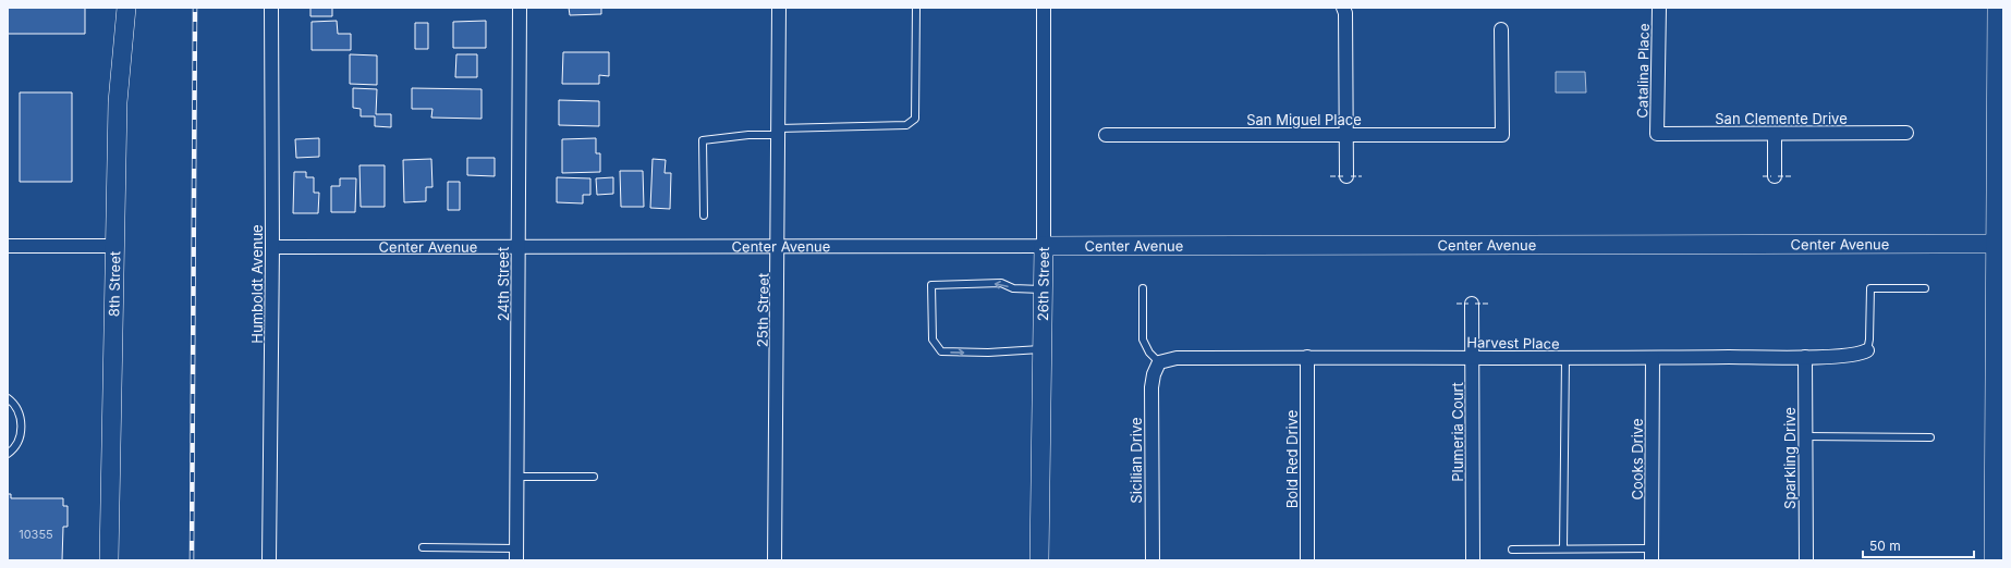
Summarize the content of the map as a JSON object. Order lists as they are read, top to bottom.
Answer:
{
  "streets": {
    "street": [
      "Catalina Place",
      "San Clemente Drive",
      "San Miguel Place",
      "Center Avenue",
      "8th Street",
      "Humboldt Avenue",
      "24th Street",
      "26th Street",
      "25th Street",
      "Harvest Place",
      "Plumeria Court",
      "Sparkling Drive",
      "Bold Red Drive",
      "Cooks Drive",
      "Sicilian Drive"
    ]
  },
  "crossings": [
    ["Catalina Place", "San Clemente Drive"],
    ["Center Avenue", "Humboldt Avenue"],
    ["Center Avenue", "24th Street"],
    ["Center Avenue", "26th Street"],
    ["Center Avenue", "25th Street"],
    ["Harvest Place", "Plumeria Court"],
    ["Harvest Place", "Sparkling Drive"],
    ["Harvest Place", "Bold Red Drive"],
    ["Harvest Place", "Cooks Drive"],
    ["Harvest Place", "Sicilian Drive"]
  ],
  "house_numbers": ["10355"],
  "scale_bar": "50 m"
}
